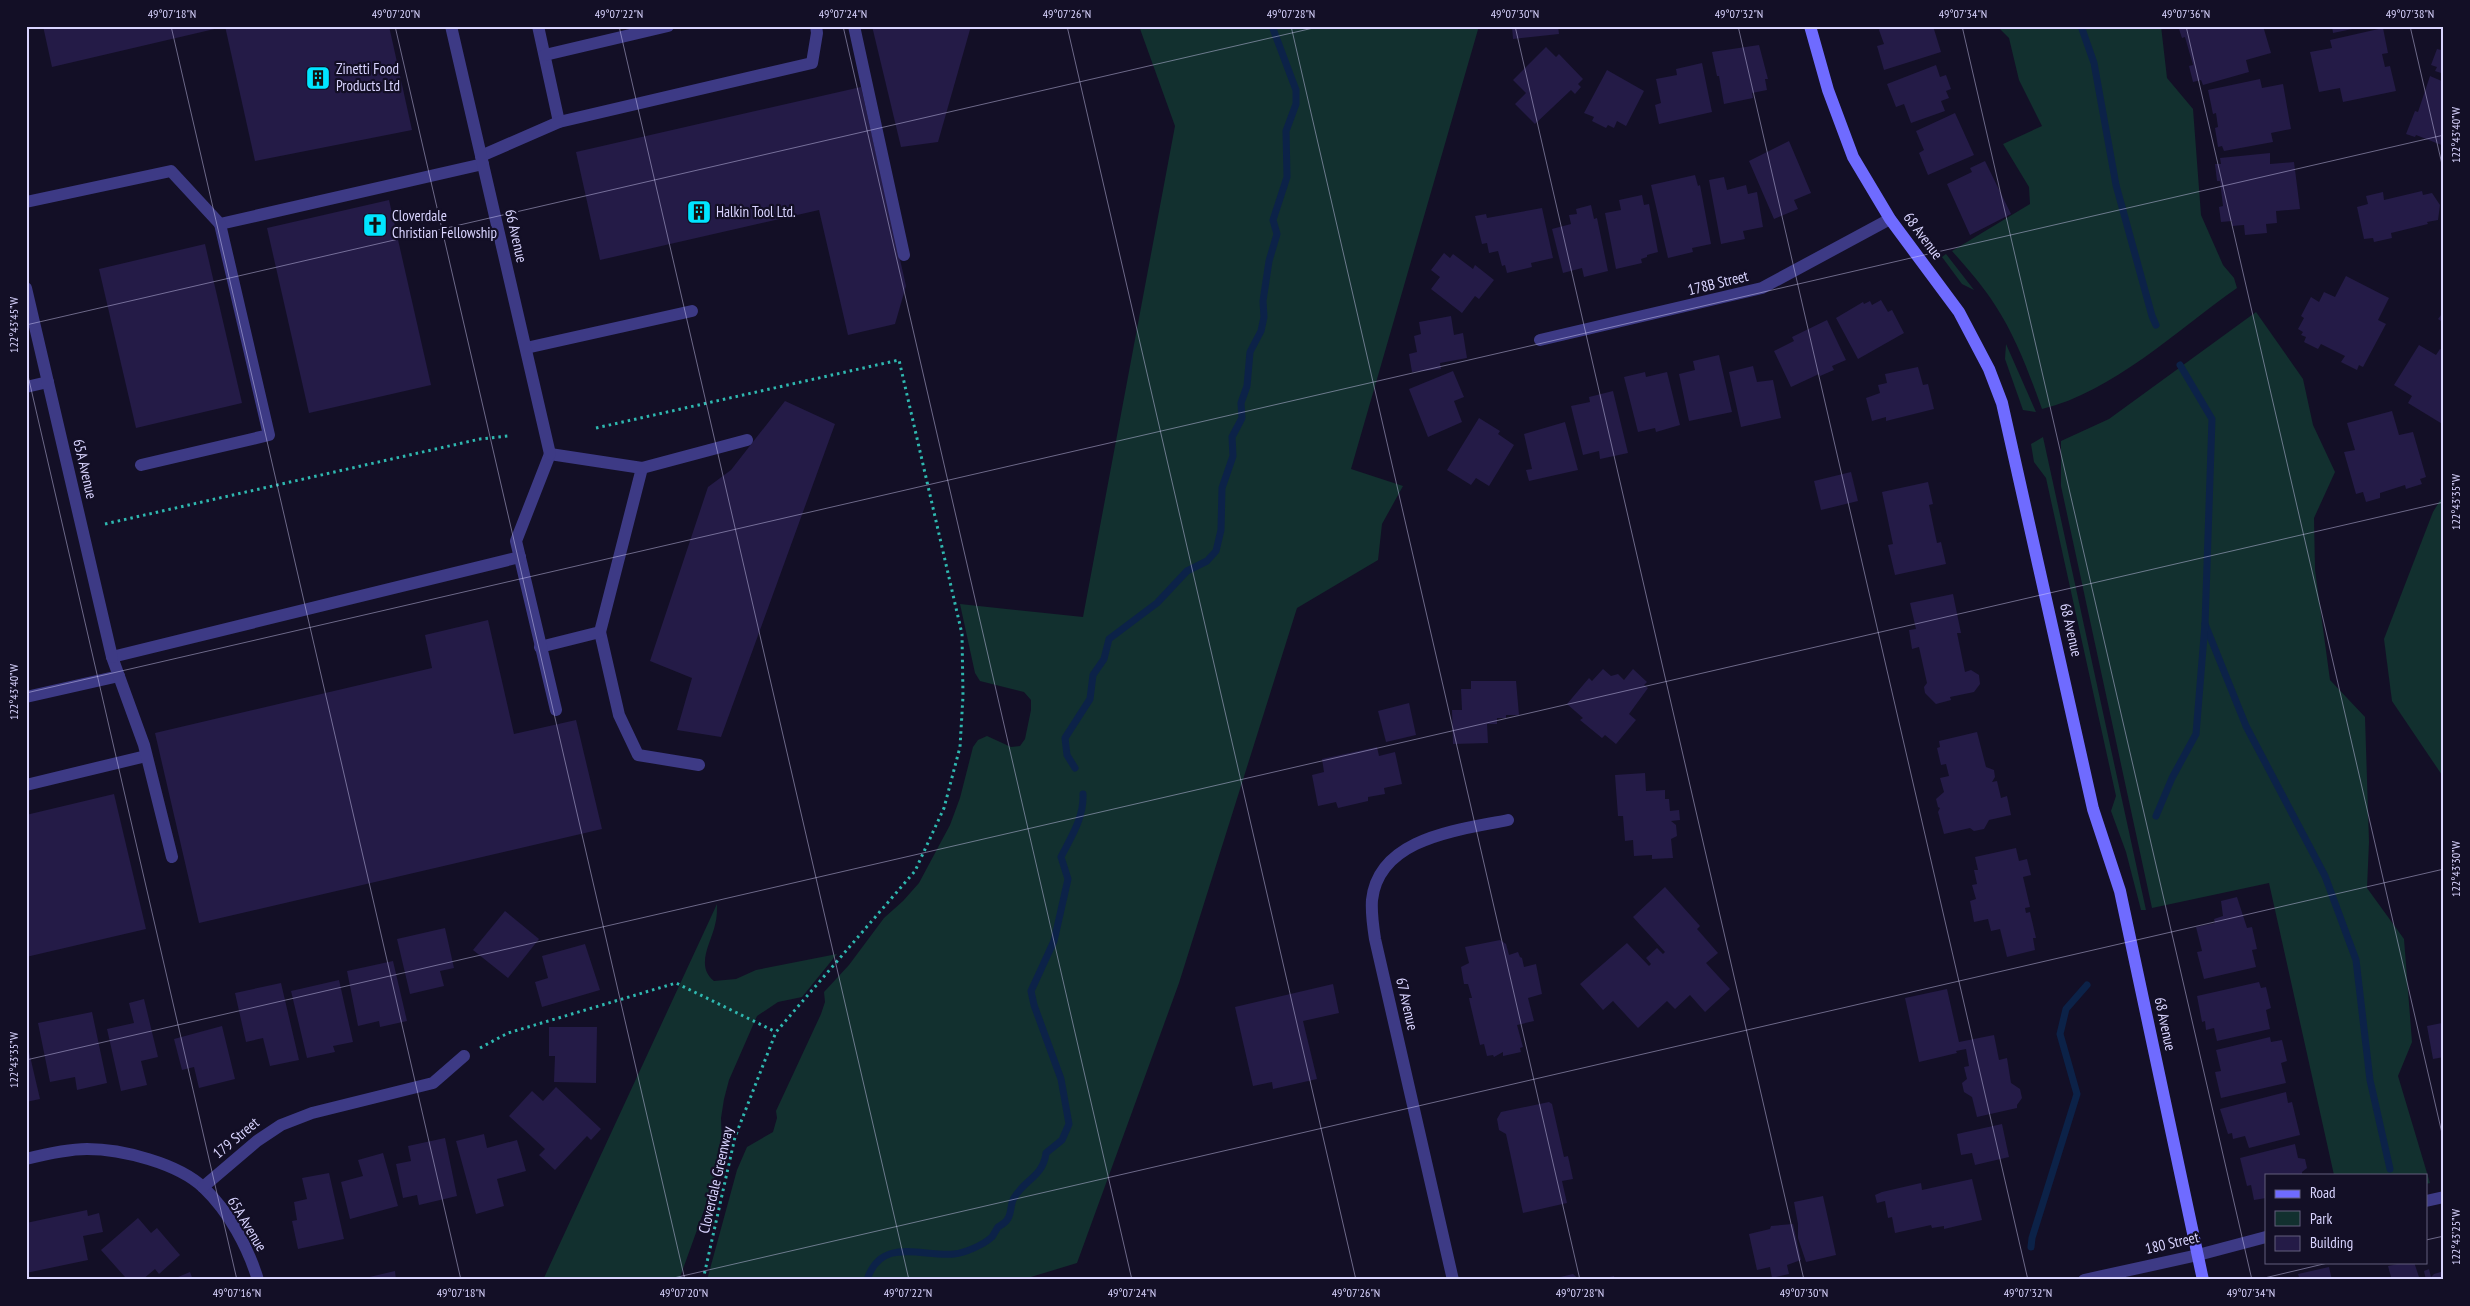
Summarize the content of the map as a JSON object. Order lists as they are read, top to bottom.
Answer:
{
  "streets": {
    "street": [
      "66 Avenue",
      "68 Avenue",
      "178B Street",
      "65A Avenue",
      "67 Avenue",
      "179 Street",
      "180 Street"
    ],
    "path": ["Cloverdale Greenway"]
  },
  "crossings": [
    ["68 Avenue", "178B Street"],
    ["68 Avenue", "180 Street"],
    ["65A Avenue", "179 Street"]
  ],
  "places": {
    "building": ["Zinetti Food Products Ltd", "Halkin Tool Ltd."],
    "church": ["Cloverdale Christian Fellowship"]
  },
  "legend": ["Road", "Park", "Building"],
  "coordinates": [
    "49°07'18\"N",
    "49°07'20\"N",
    "49°07'22\"N",
    "49°07'24\"N",
    "49°07'26\"N",
    "49°07'28\"N",
    "49°07'30\"N",
    "49°07'32\"N",
    "49°07'34\"N",
    "49°07'36\"N",
    "49°07'38\"N",
    "122°43'40\"W",
    "122°43'45\"W",
    "122°43'35\"W",
    "122°43'30\"W",
    "122°43'25\"W",
    "49°07'16\"N"
  ]
}
